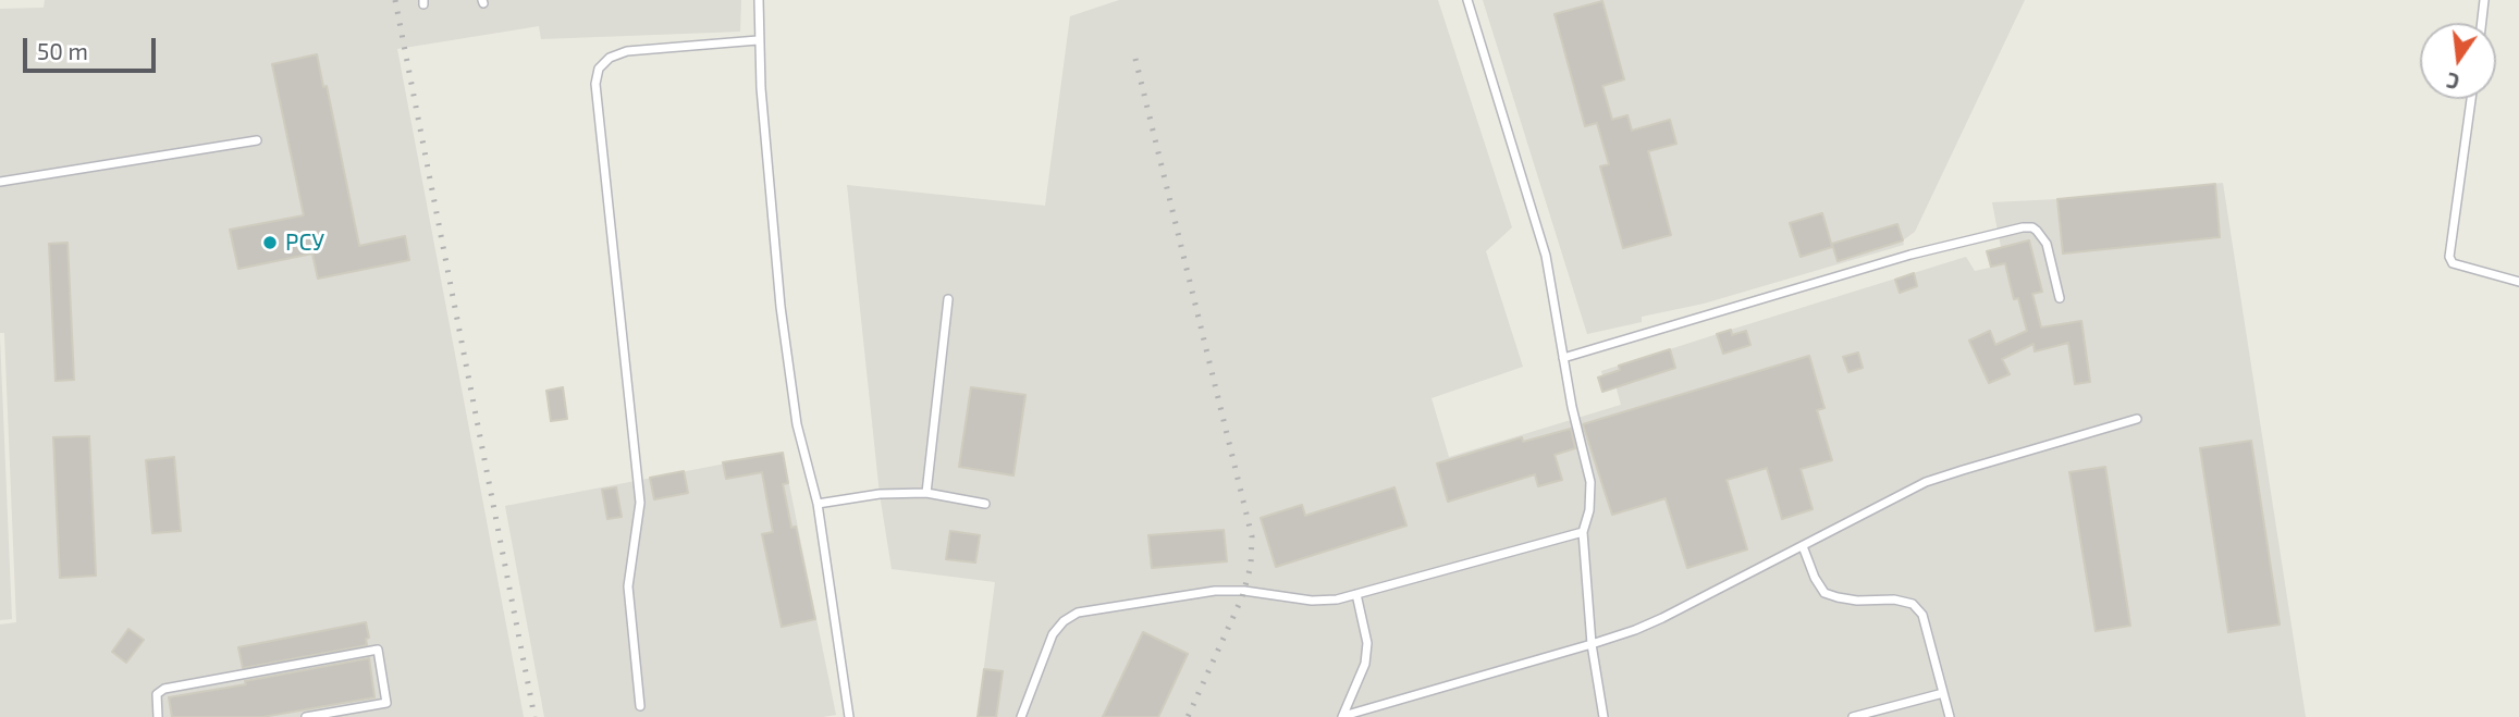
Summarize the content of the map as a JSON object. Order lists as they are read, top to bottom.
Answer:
{
  "places": ["РСУ"],
  "scale_bar": "50 m",
  "north": "bottom"
}
